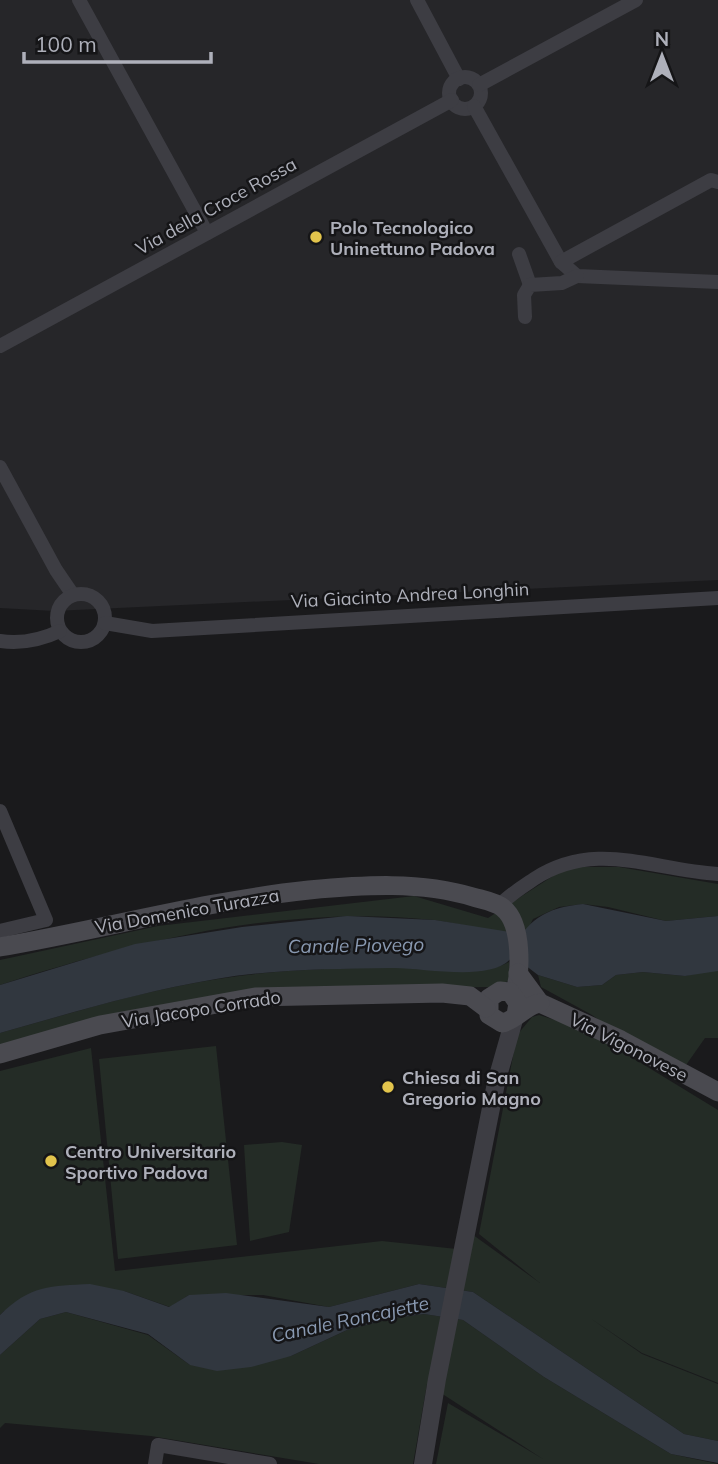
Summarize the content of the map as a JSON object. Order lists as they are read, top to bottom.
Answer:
{
  "streets": {
    "main road": ["Via Domenico Turazza", "Via Jacopo Corrado", "Via Vigonovese"],
    "street": ["Via della Croce Rossa", "Via Giacinto Andrea Longhin"]
  },
  "water": ["Canale Piovego", "Canale Roncajette"],
  "places": ["Polo Tecnologico Uninettuno Padova", "Chiesa di San Gregorio Magno", "Centro Universitario Sportivo Padova"],
  "scale_bar": "100 m",
  "north": "top"
}
